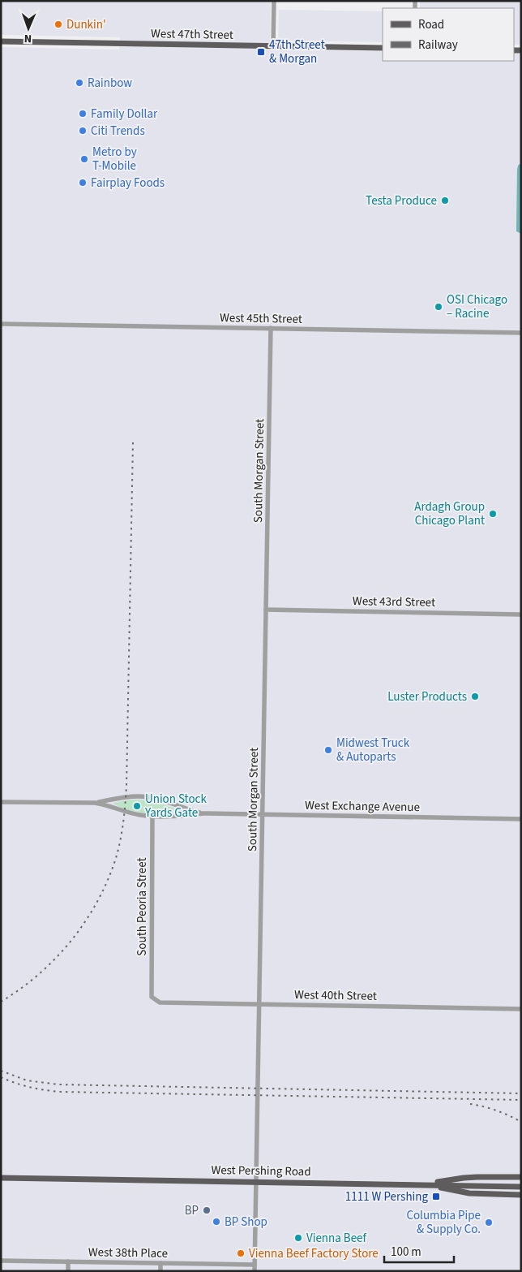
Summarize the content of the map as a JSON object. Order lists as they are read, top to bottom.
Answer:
{
  "streets": {
    "main road": ["West 47th Street", "West Pershing Road"],
    "street": [
      "West 45th Street",
      "South Morgan Street",
      "West 43rd Street",
      "West Exchange Avenue",
      "South Peoria Street",
      "West 40th Street",
      "West 38th Place"
    ]
  },
  "crossings": [
    ["West 45th Street", "South Morgan Street"],
    ["South Morgan Street", "West 43rd Street"],
    ["South Morgan Street", "West Exchange Avenue"],
    ["South Morgan Street", "West 40th Street"],
    ["South Morgan Street", "West Pershing Road"],
    ["South Morgan Street", "West 38th Place"],
    ["West Exchange Avenue", "South Peoria Street"],
    ["South Peoria Street", "West 40th Street"]
  ],
  "places": {
    "other": [
      "Dunkin'",
      "Rainbow",
      "Family Dollar",
      "Citi Trends",
      "Metro by T-Mobile",
      "Fairplay Foods",
      "Testa Produce",
      "OSI Chicago – Racine",
      "Ardagh Group Chicago Plant",
      "Luster Products",
      "Midwest Truck & Autoparts",
      "Union Stock Yards Gate",
      "BP",
      "BP Shop",
      "Columbia Pipe & Supply Co.",
      "Vienna Beef",
      "Vienna Beef Factory Store"
    ],
    "transit": ["47th Street & Morgan", "1111 W Pershing"]
  },
  "legend": ["Road", "Railway"],
  "scale_bar": "100 m",
  "north": "bottom"
}
